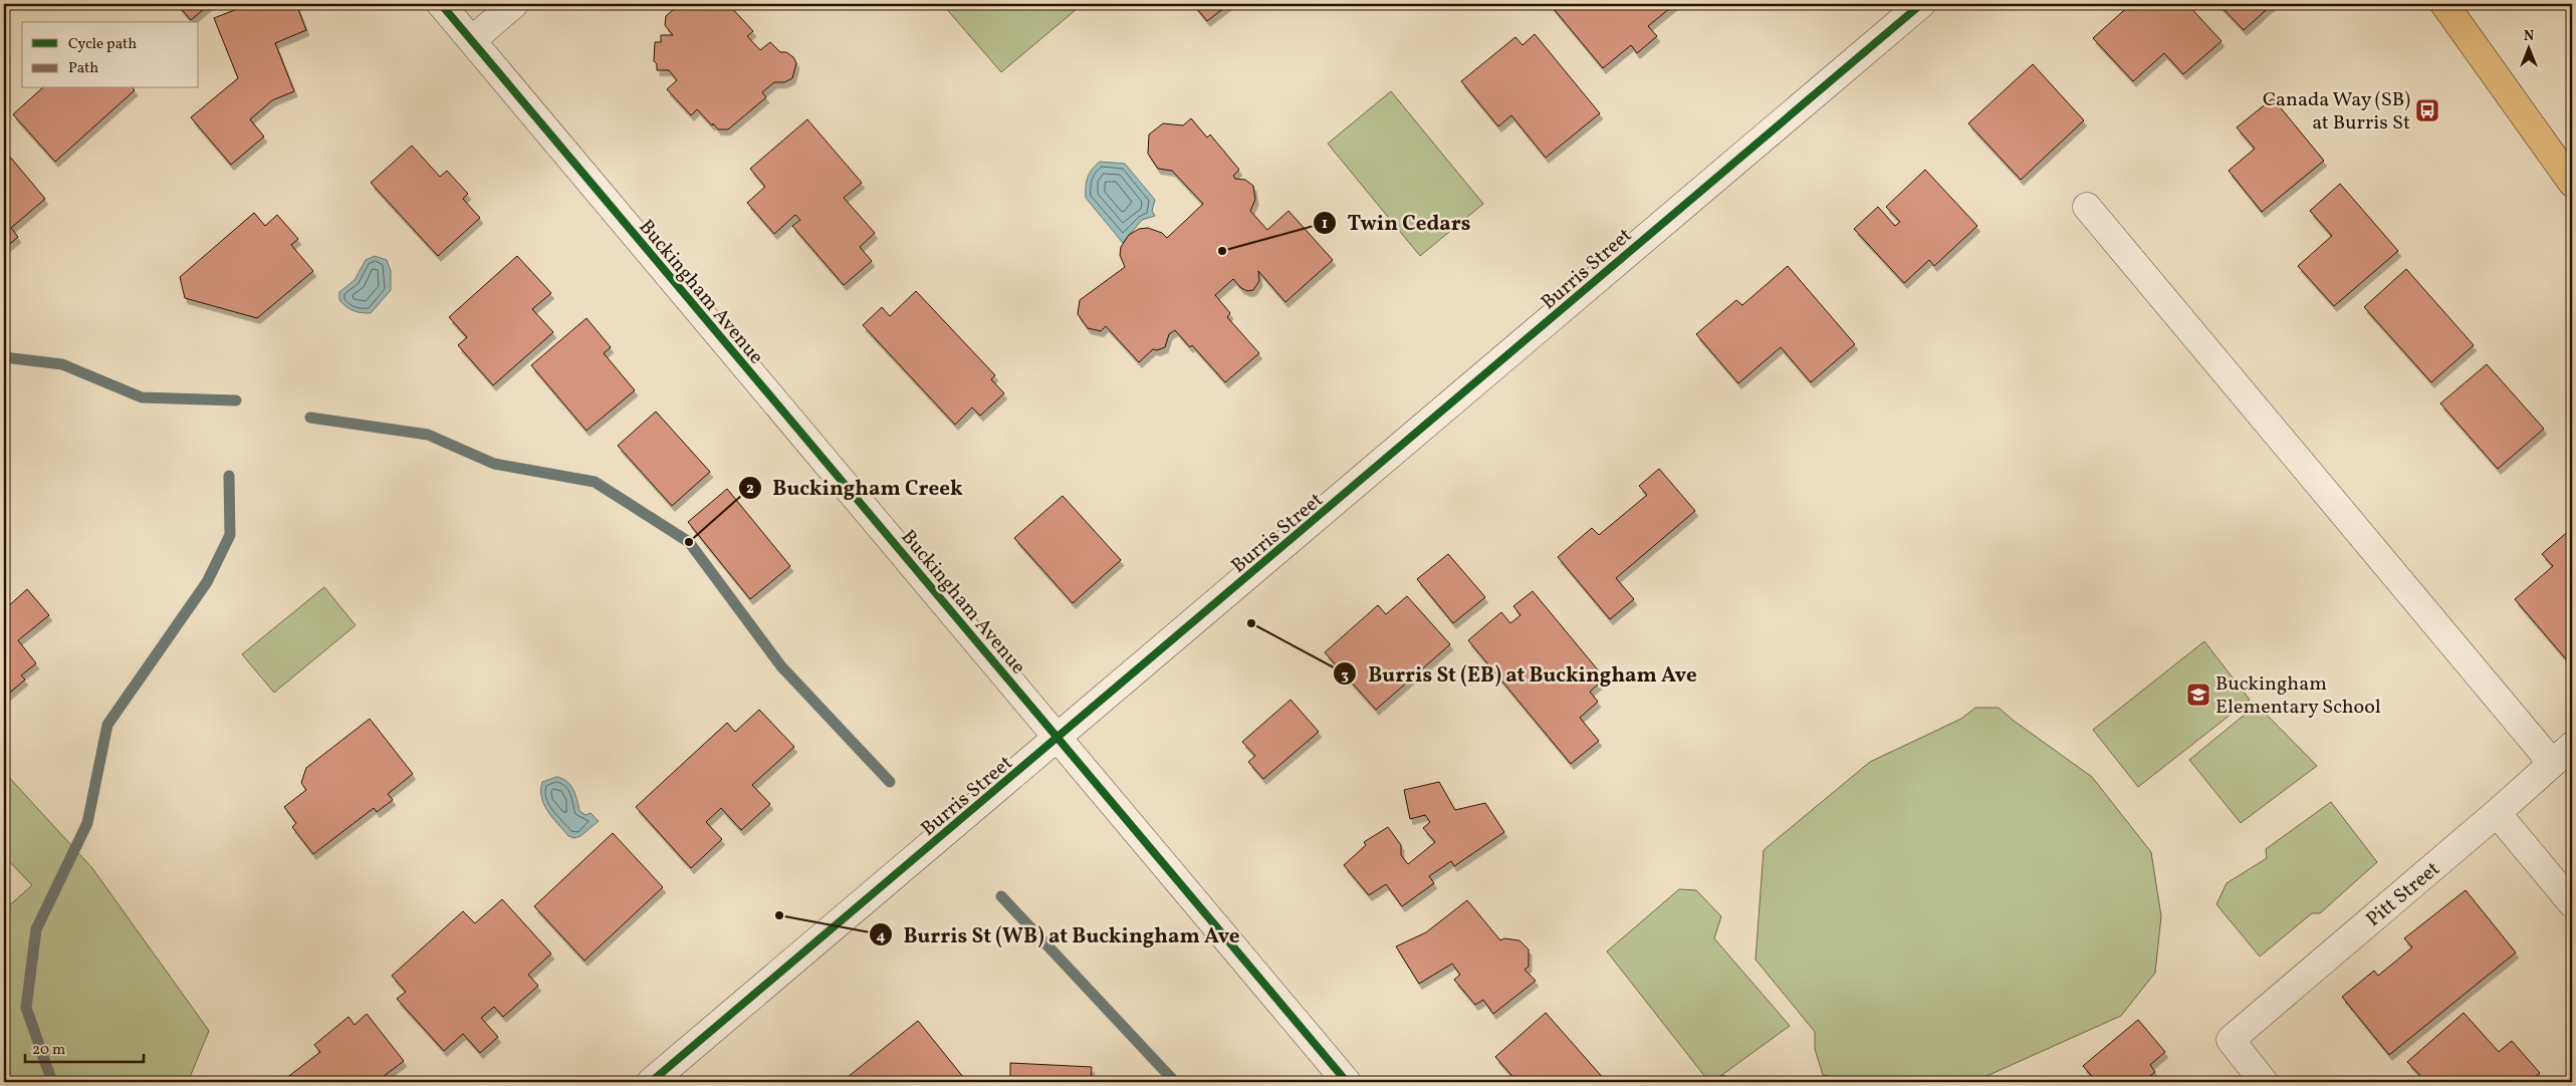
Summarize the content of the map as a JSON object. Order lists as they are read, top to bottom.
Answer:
{
  "streets": {
    "street": ["Burris Street", "Buckingham Avenue", "Pitt Street"]
  },
  "crossings": [
    ["Burris Street", "Buckingham Avenue"]
  ],
  "places": {
    "bus stop": ["Canada Way (SB) at Burris St"],
    "other": [
      "Twin Cedars",
      "Buckingham Creek",
      "Burris St (EB) at Buckingham Ave",
      "Burris St (WB) at Buckingham Ave"
    ],
    "school or university": ["Buckingham Elementary School"]
  },
  "legend": ["Cycle path", "Path"],
  "scale_bar": "20 m",
  "north": "top"
}
